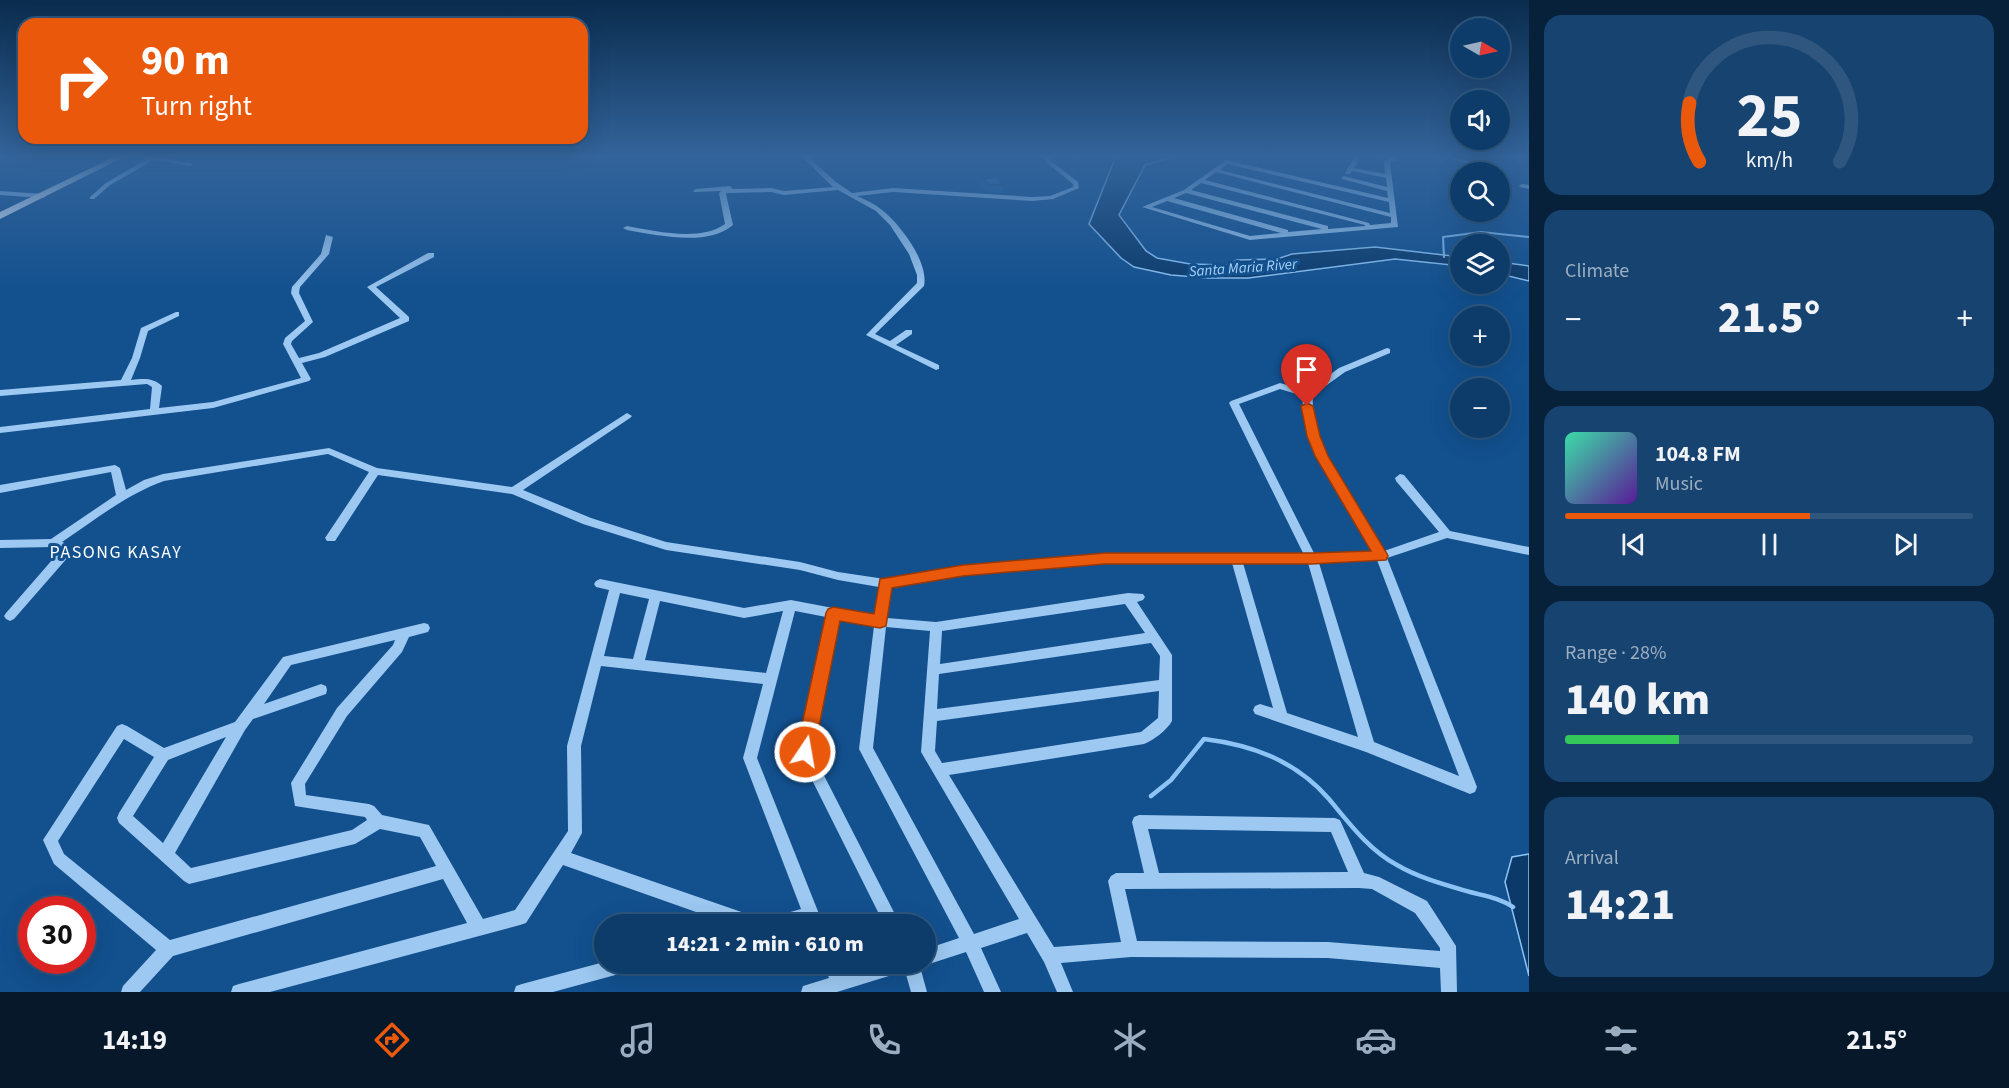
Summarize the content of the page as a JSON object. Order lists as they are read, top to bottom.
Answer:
{
  "districts": ["PASONG KASAY"],
  "water": ["Santa Maria River"],
  "north": "right",
  "page": {
    "map_buttons": ["+", "−"],
    "turn": ["90 m", "Turn right"],
    "tile": [
      "Climate",
      ["Range · 28%", "140 km"],
      ["Arrival", "14:21"]
    ],
    "heat": ["−", "21.5°", "+"],
    "song": ["104.8 FM", "Music"],
    "limit": "30",
    "trip": "14:21 · 2 min · 610 m",
    "tabs": ["14:19", "21.5°"],
    "gauge": ["25", "km/h"]
  }
}
